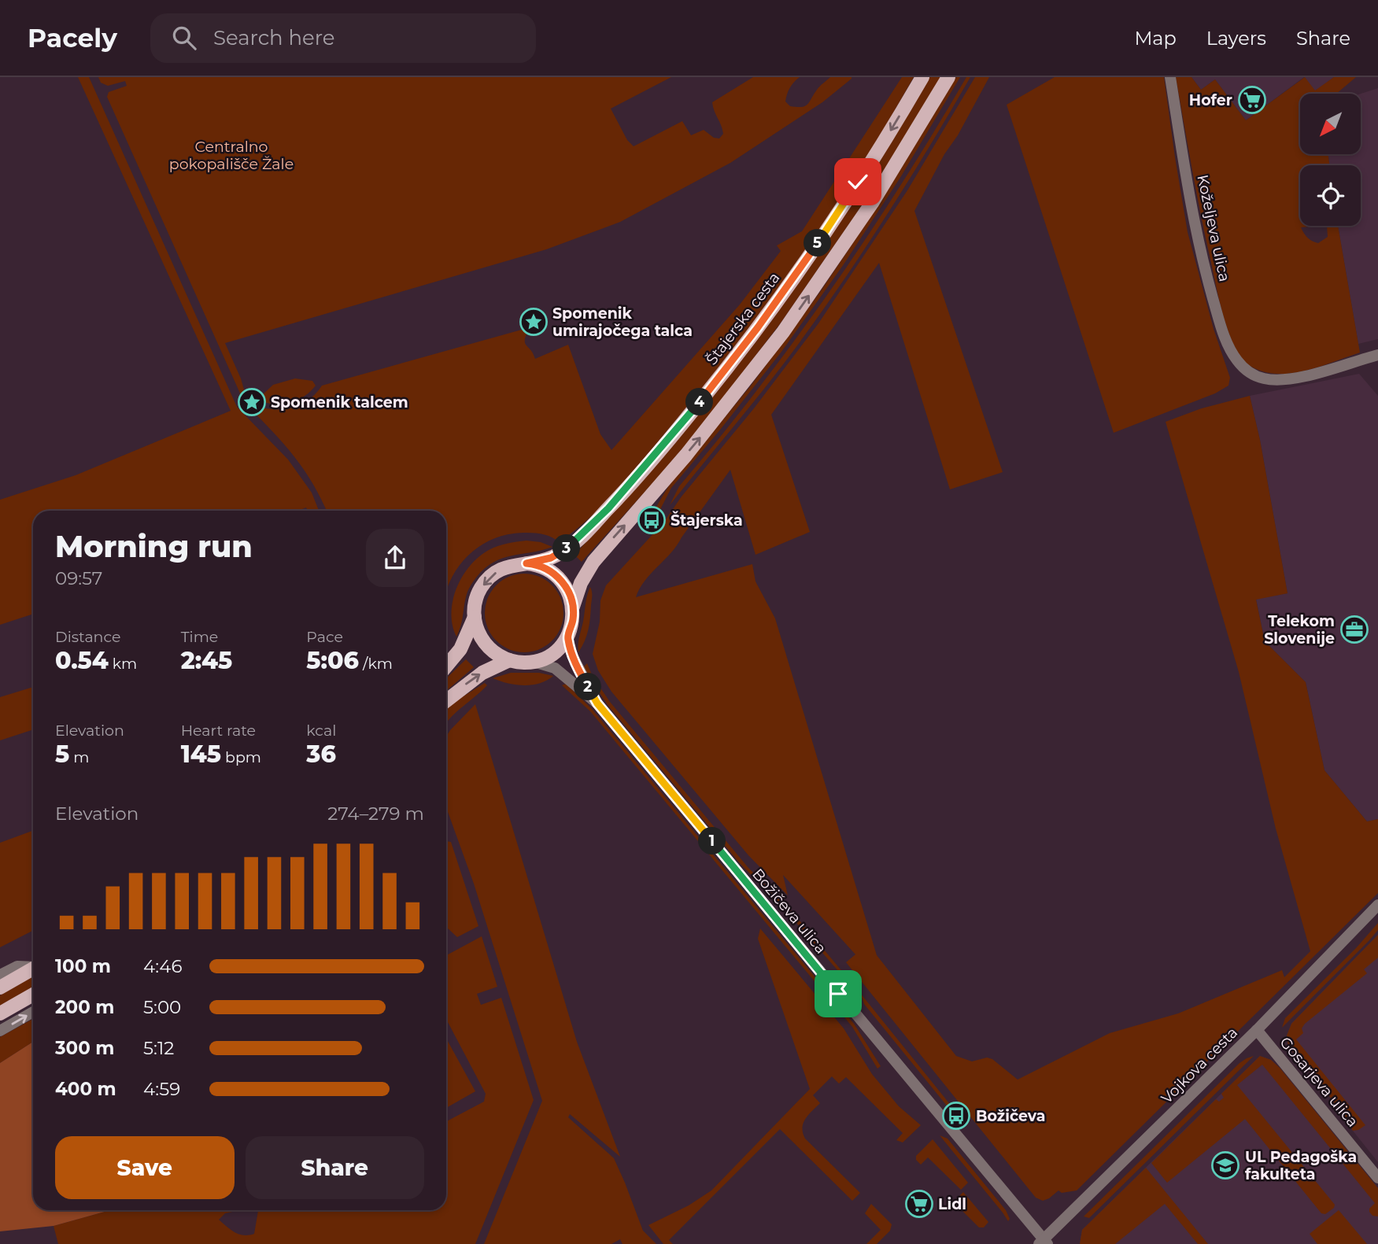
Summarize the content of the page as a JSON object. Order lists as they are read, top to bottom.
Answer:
{
  "streets": {
    "main road": ["Štajerska cesta"],
    "street": [
      "Koželjeva ulica",
      "Božičeva ulica",
      "Vojkova cesta",
      "Gosarjeva ulica"
    ]
  },
  "crossings": [
    ["Štajerska cesta", "Božičeva ulica"],
    ["Božičeva ulica", "Vojkova cesta"],
    ["Vojkova cesta", "Gosarjeva ulica"]
  ],
  "parks": ["Centralno pokopališče Žale"],
  "places": {
    "supermarket": ["Hofer", "Lidl"],
    "place": ["Spomenik umirajočega talca", "Spomenik talcem"],
    "bus stop": ["Štajerska", "Božičeva"],
    "office": ["Telekom Slovenije"],
    "school or university": ["UL Pedagoška fakulteta"]
  },
  "north": "bottom left",
  "page": {
    "header": "Pacely",
    "search": "Search here",
    "nav": ["Map", "Layers", "Share"],
    "pins": [
      "5",
      "4",
      "3",
      "2",
      "1"
    ],
    "heading": ["Morning run", "09:57"],
    "stats": [
      ["Distance", "0.54 km"],
      ["Time", "2:45"],
      ["Pace", "5:06 /km"],
      ["Elevation", "5 m"],
      ["Heart rate", "145 bpm"],
      ["kcal", "36"]
    ],
    "chart": ["Elevation", "274–279 m"],
    "list": [
      {
        "name": "100 m",
        "note": "4:46"
      },
      {
        "name": "200 m",
        "note": "5:00"
      },
      {
        "name": "300 m",
        "note": "5:12"
      },
      {
        "name": "400 m",
        "note": "4:59"
      }
    ],
    "buttons": ["Save", "Share"]
  }
}
